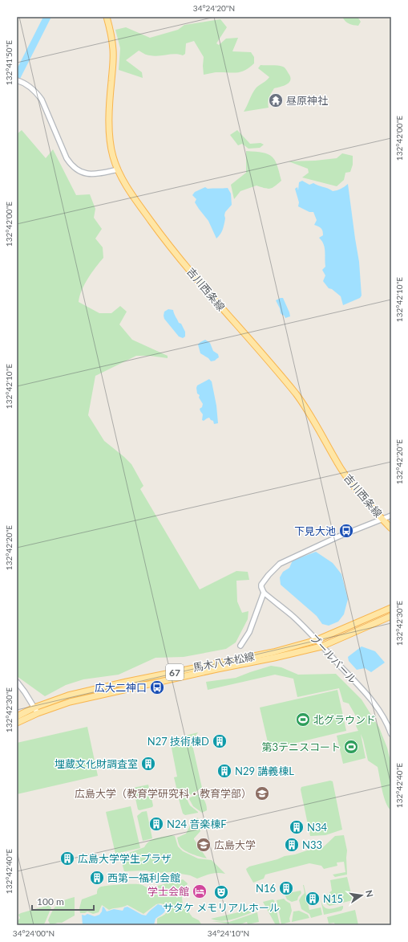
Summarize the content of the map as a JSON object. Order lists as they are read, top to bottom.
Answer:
{
  "streets": {
    "main road": ["吉川西条線", "馬木八本松線", "67"],
    "street": ["ブールバール"]
  },
  "crossings": [
    ["ブールバール", "馬木八本松線"]
  ],
  "places": {
    "temple": ["昼原神社"],
    "bus stop": ["下見大池", "広大二神口"],
    "sports": ["北グラウンド", "第3テニスコート"],
    "building": [
      "N27 技術棟D",
      "埋蔵文化財調査室",
      "N29 講義棟L",
      "N24 音楽棟F",
      "N34",
      "N33",
      "広島大学学生プラザ",
      "西第一福利会館",
      "N16",
      "N15"
    ],
    "school or university": ["広島大学（教育学研究科・教育学部）", "広島大学"],
    "hotel": ["学士会館"],
    "theatre": ["サタケ メモリアルホール"]
  },
  "scale_bar": "100 m",
  "north": "right",
  "coordinates": [
    "34°24'20\"N",
    "132°41'50\"E",
    "132°42'00\"E",
    "132°42'10\"E",
    "132°42'20\"E",
    "132°42'30\"E",
    "132°42'40\"E",
    "34°24'00\"N",
    "34°24'10\"N"
  ]
}
